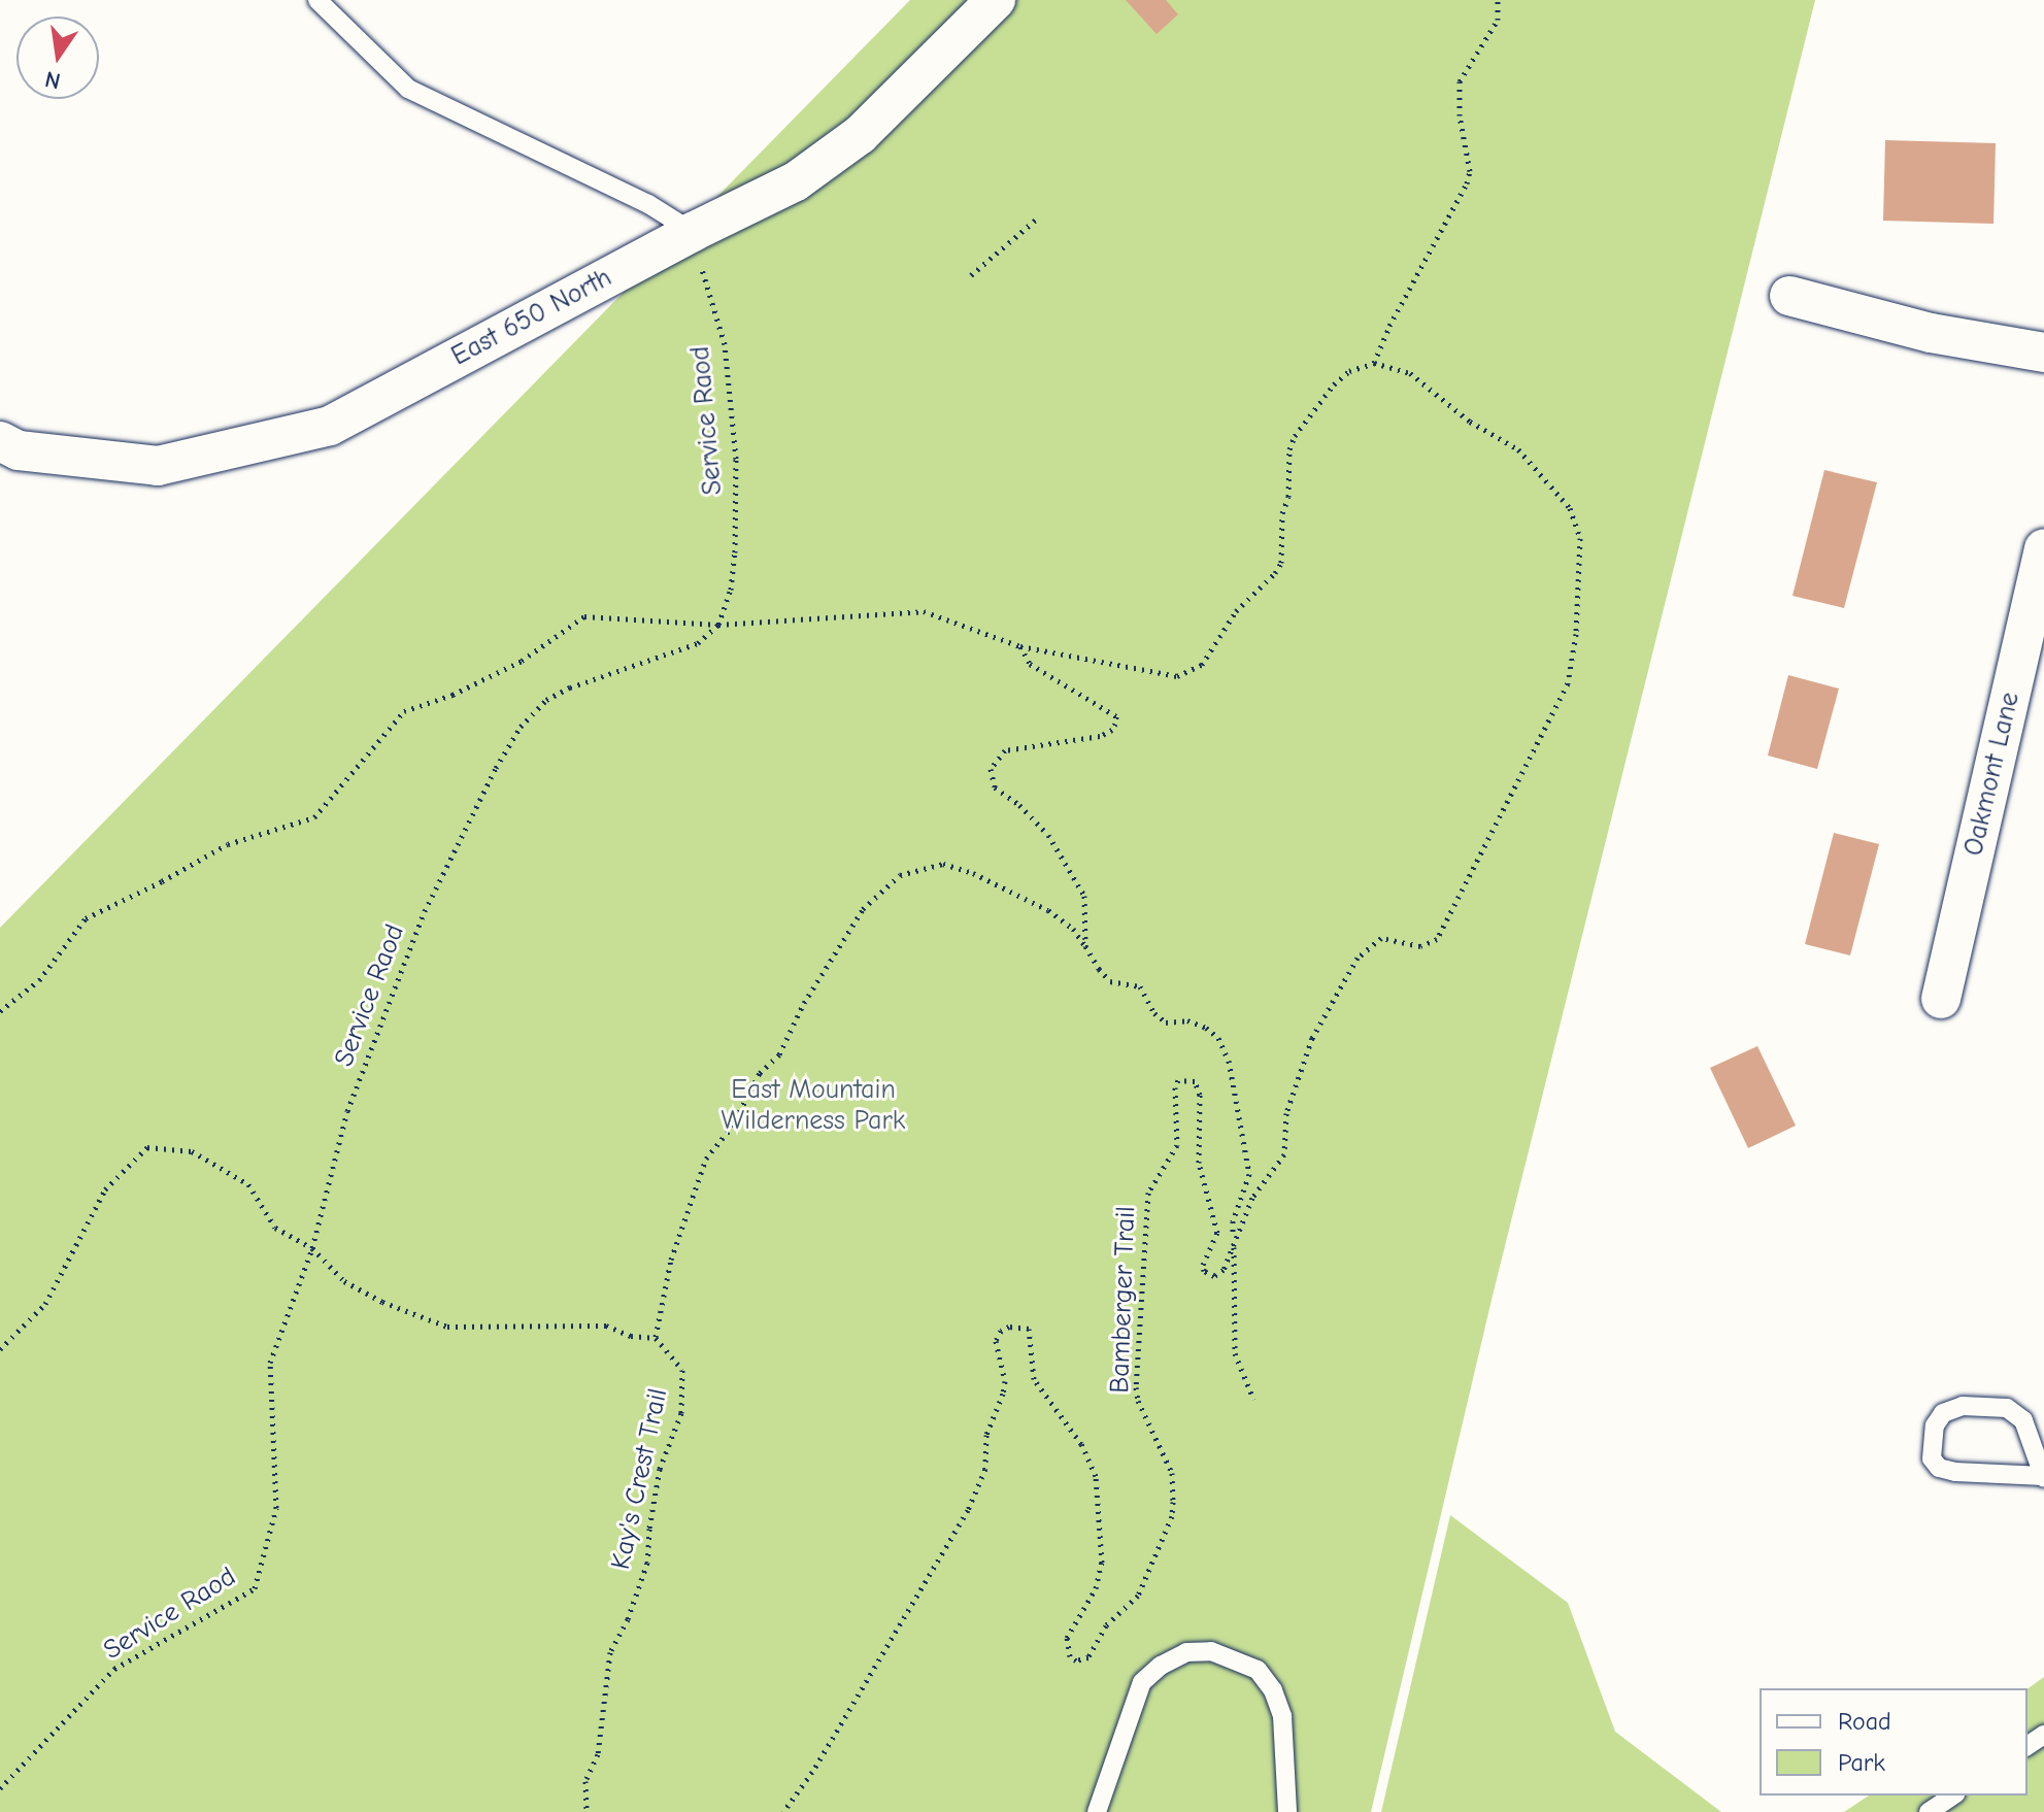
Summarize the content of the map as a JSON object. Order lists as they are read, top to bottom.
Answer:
{
  "streets": {
    "street": ["East 650 North", "Oakmont Lane"],
    "path": ["Service Raod", "Bamberger Trail", "Kay's Crest Trail"]
  },
  "crossings": [
    ["East 650 North", "Service Raod"]
  ],
  "parks": ["East Mountain Wilderness Park"],
  "legend": ["Road", "Park"],
  "north": "bottom"
}
